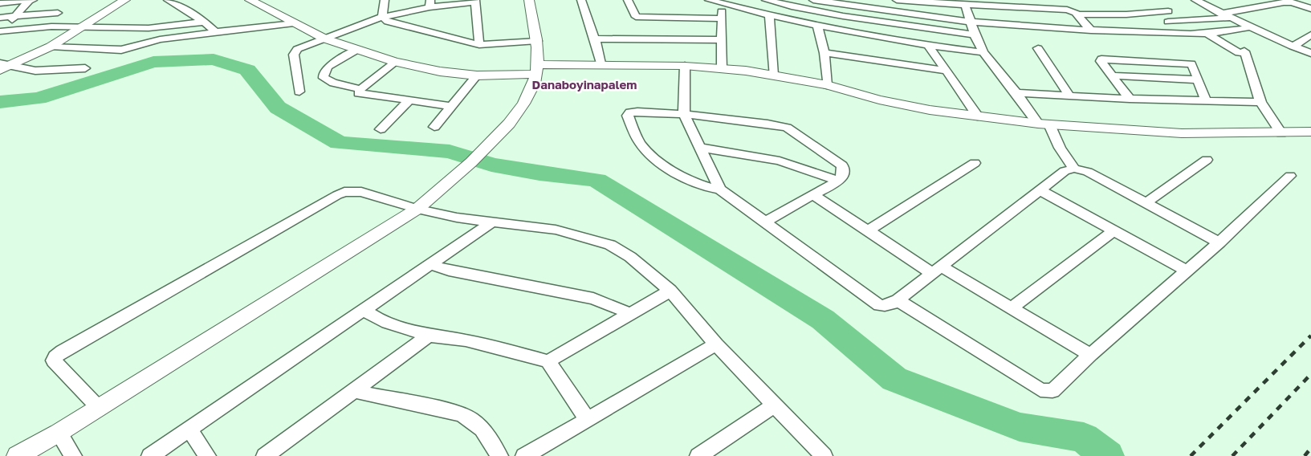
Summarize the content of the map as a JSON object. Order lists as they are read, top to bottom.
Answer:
{
  "districts": ["Danaboyinapalem"]
}
